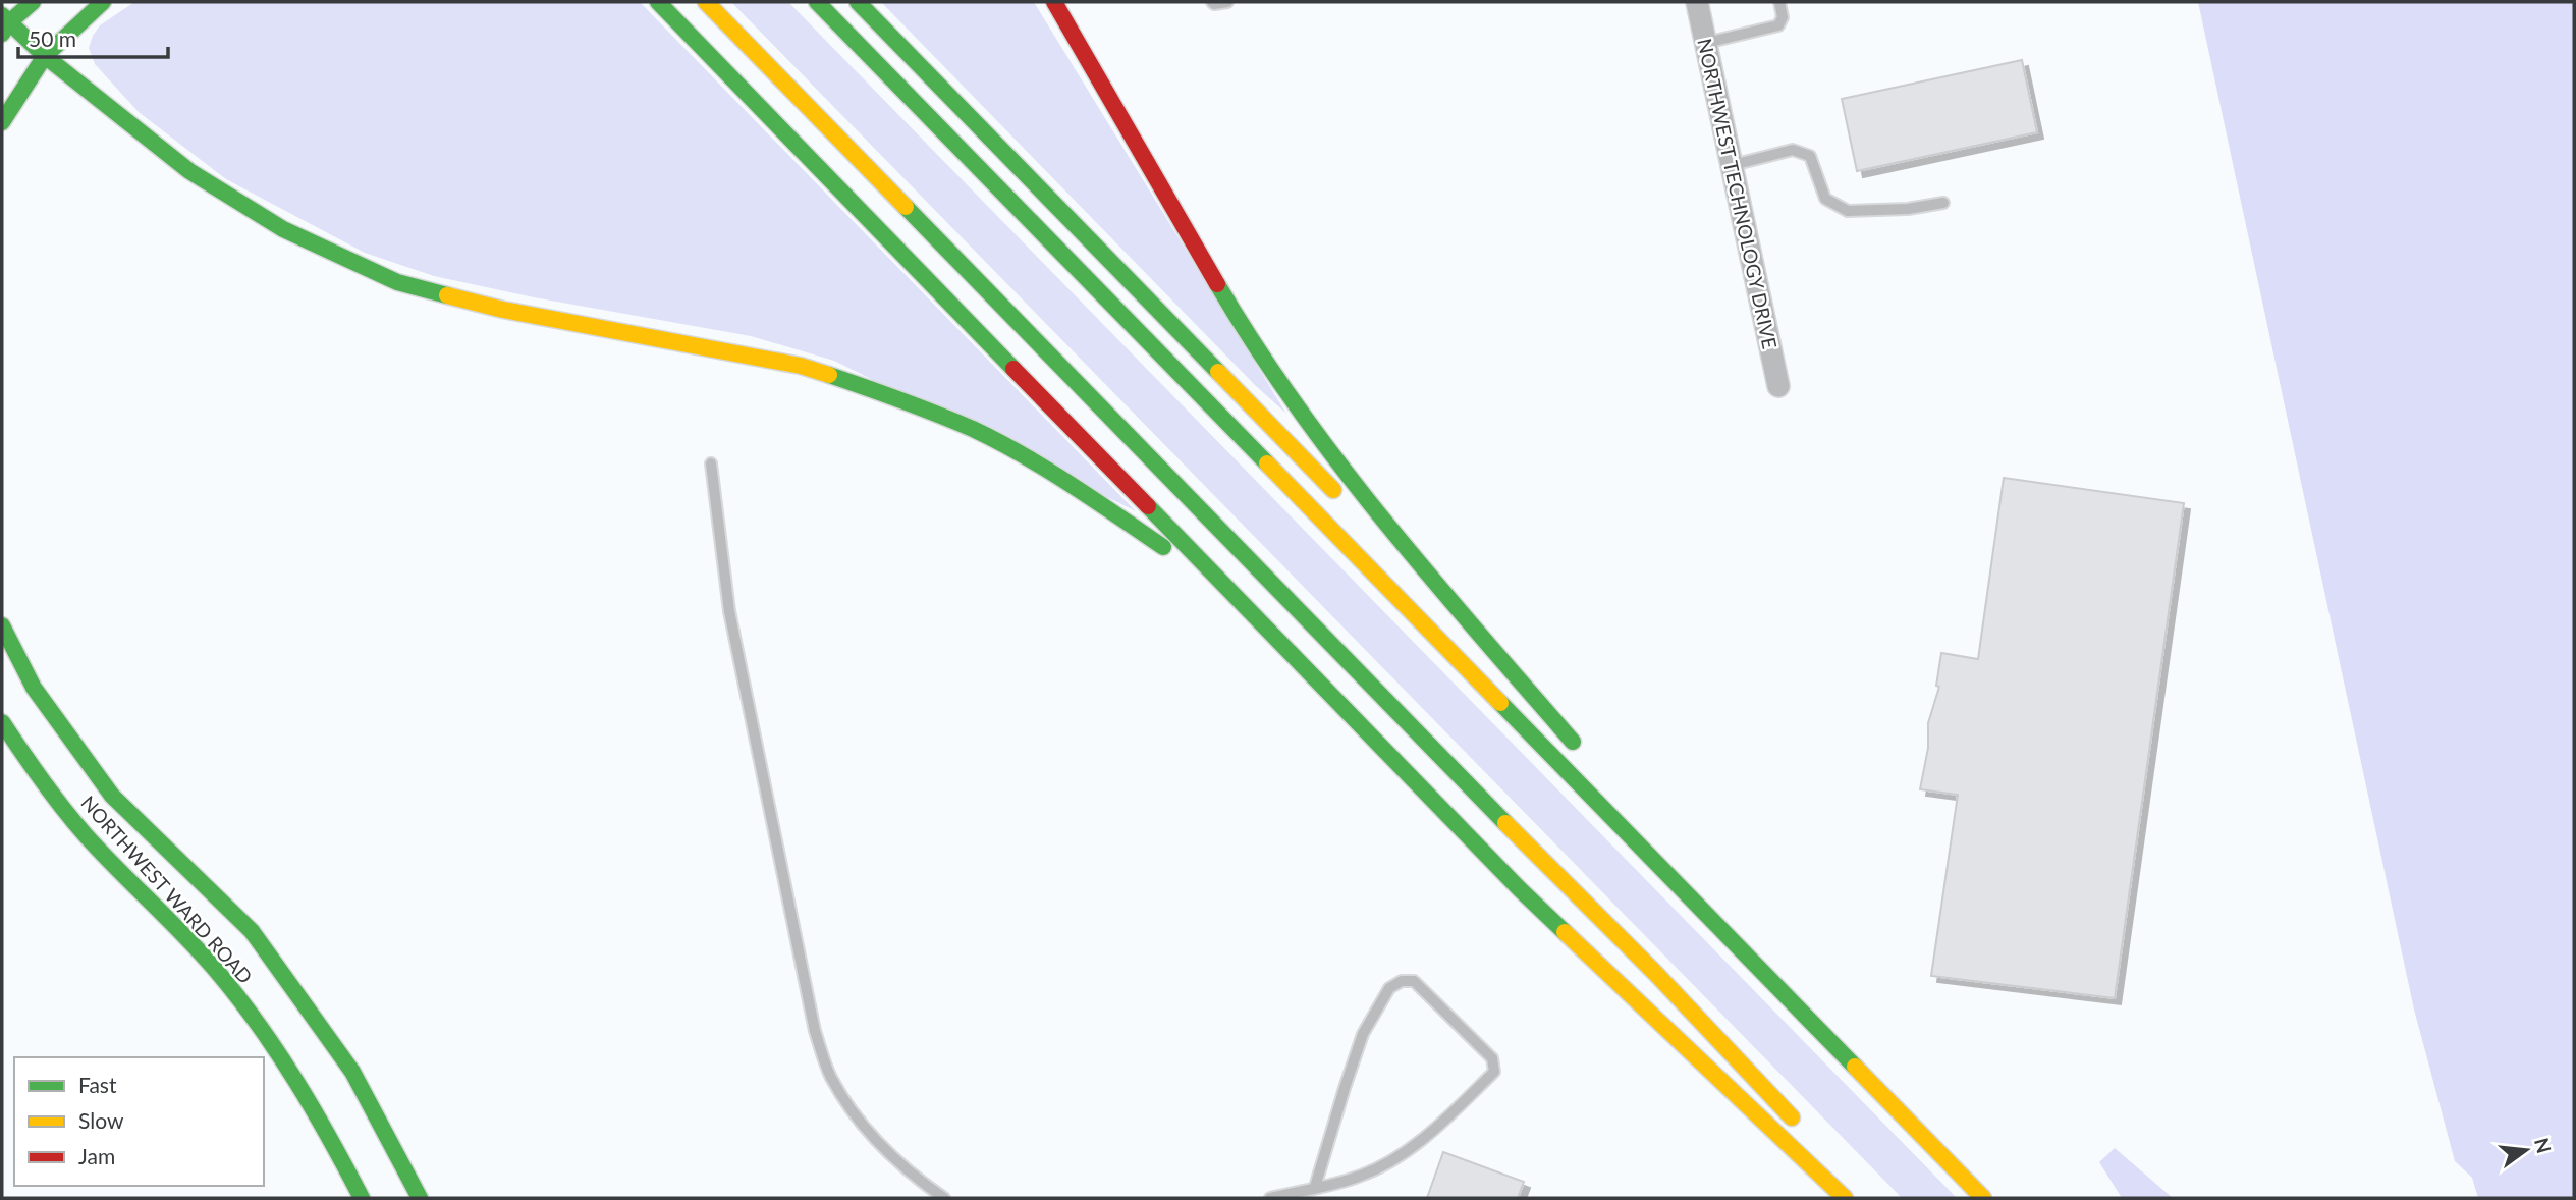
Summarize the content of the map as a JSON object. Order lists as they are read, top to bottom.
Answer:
{
  "streets": {
    "main road": ["NORTHWEST WARD ROAD"],
    "street": ["NORTHWEST TECHNOLOGY DRIVE"]
  },
  "legend": ["Fast", "Slow", "Jam"],
  "scale_bar": "50 m",
  "north": "right"
}
